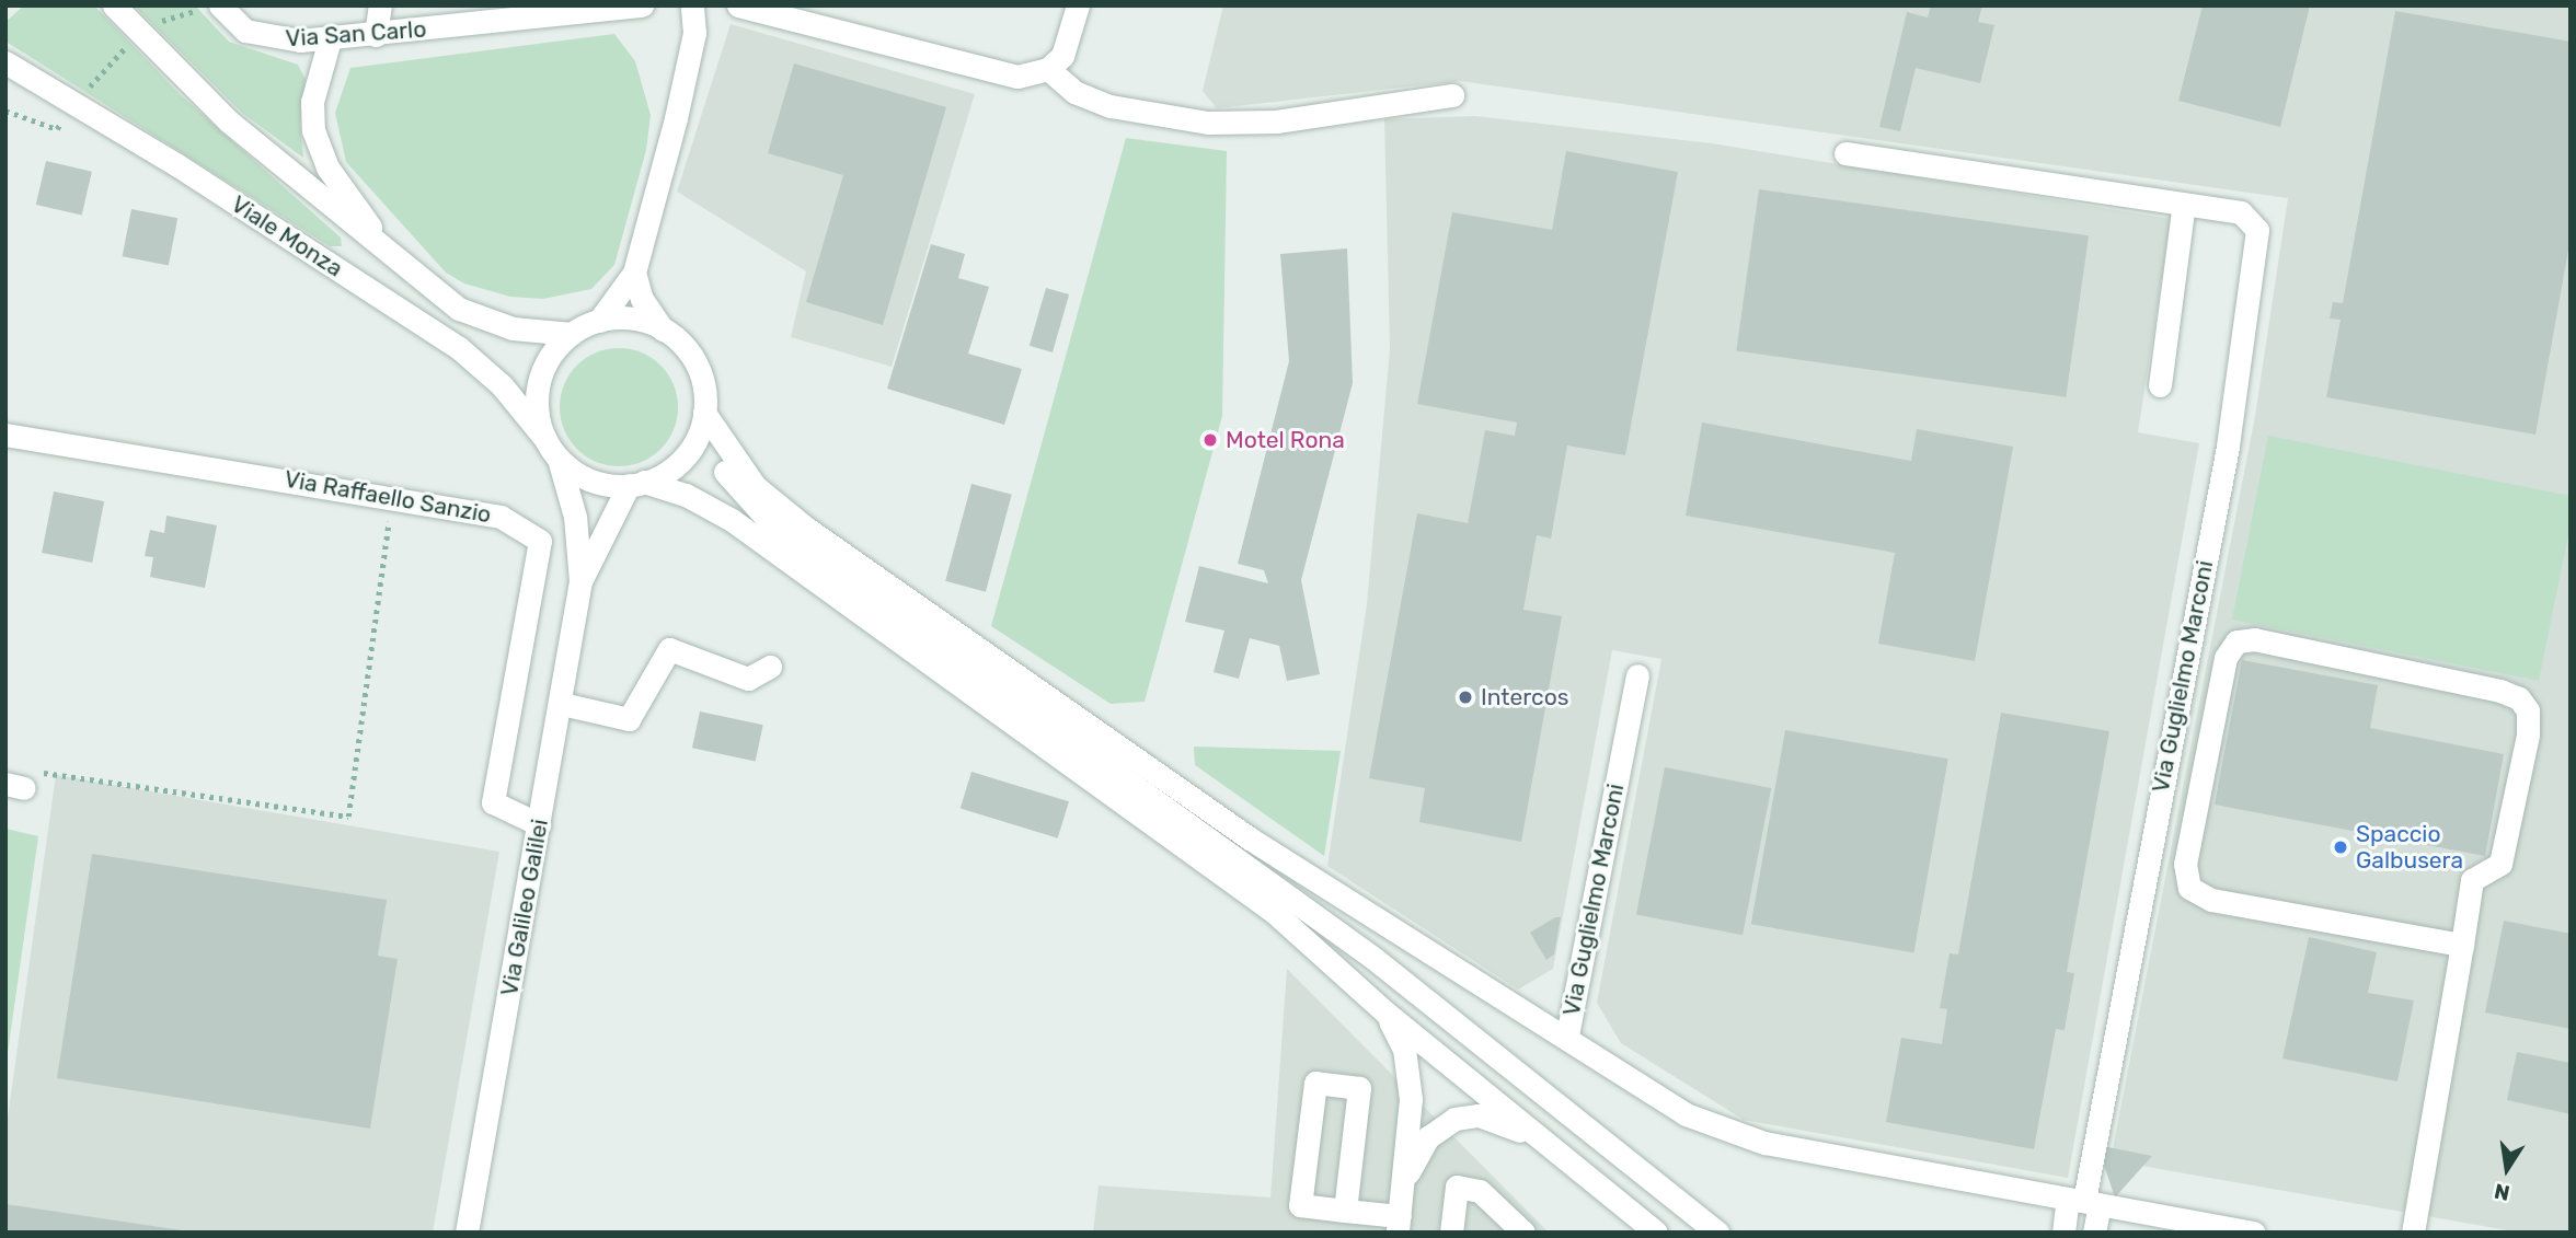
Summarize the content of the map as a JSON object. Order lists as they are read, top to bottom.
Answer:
{
  "streets": {
    "street": [
      "Via San Carlo",
      "Viale Monza",
      "Via Raffaello Sanzio",
      "Via Guglielmo Marconi",
      "Via Galileo Galilei"
    ]
  },
  "crossings": [
    ["Viale Monza", "Via Galileo Galilei"],
    ["Via Raffaello Sanzio", "Via Galileo Galilei"]
  ],
  "places": ["Motel Rona", "Intercos", "Spaccio Galbusera"],
  "north": "bottom"
}
